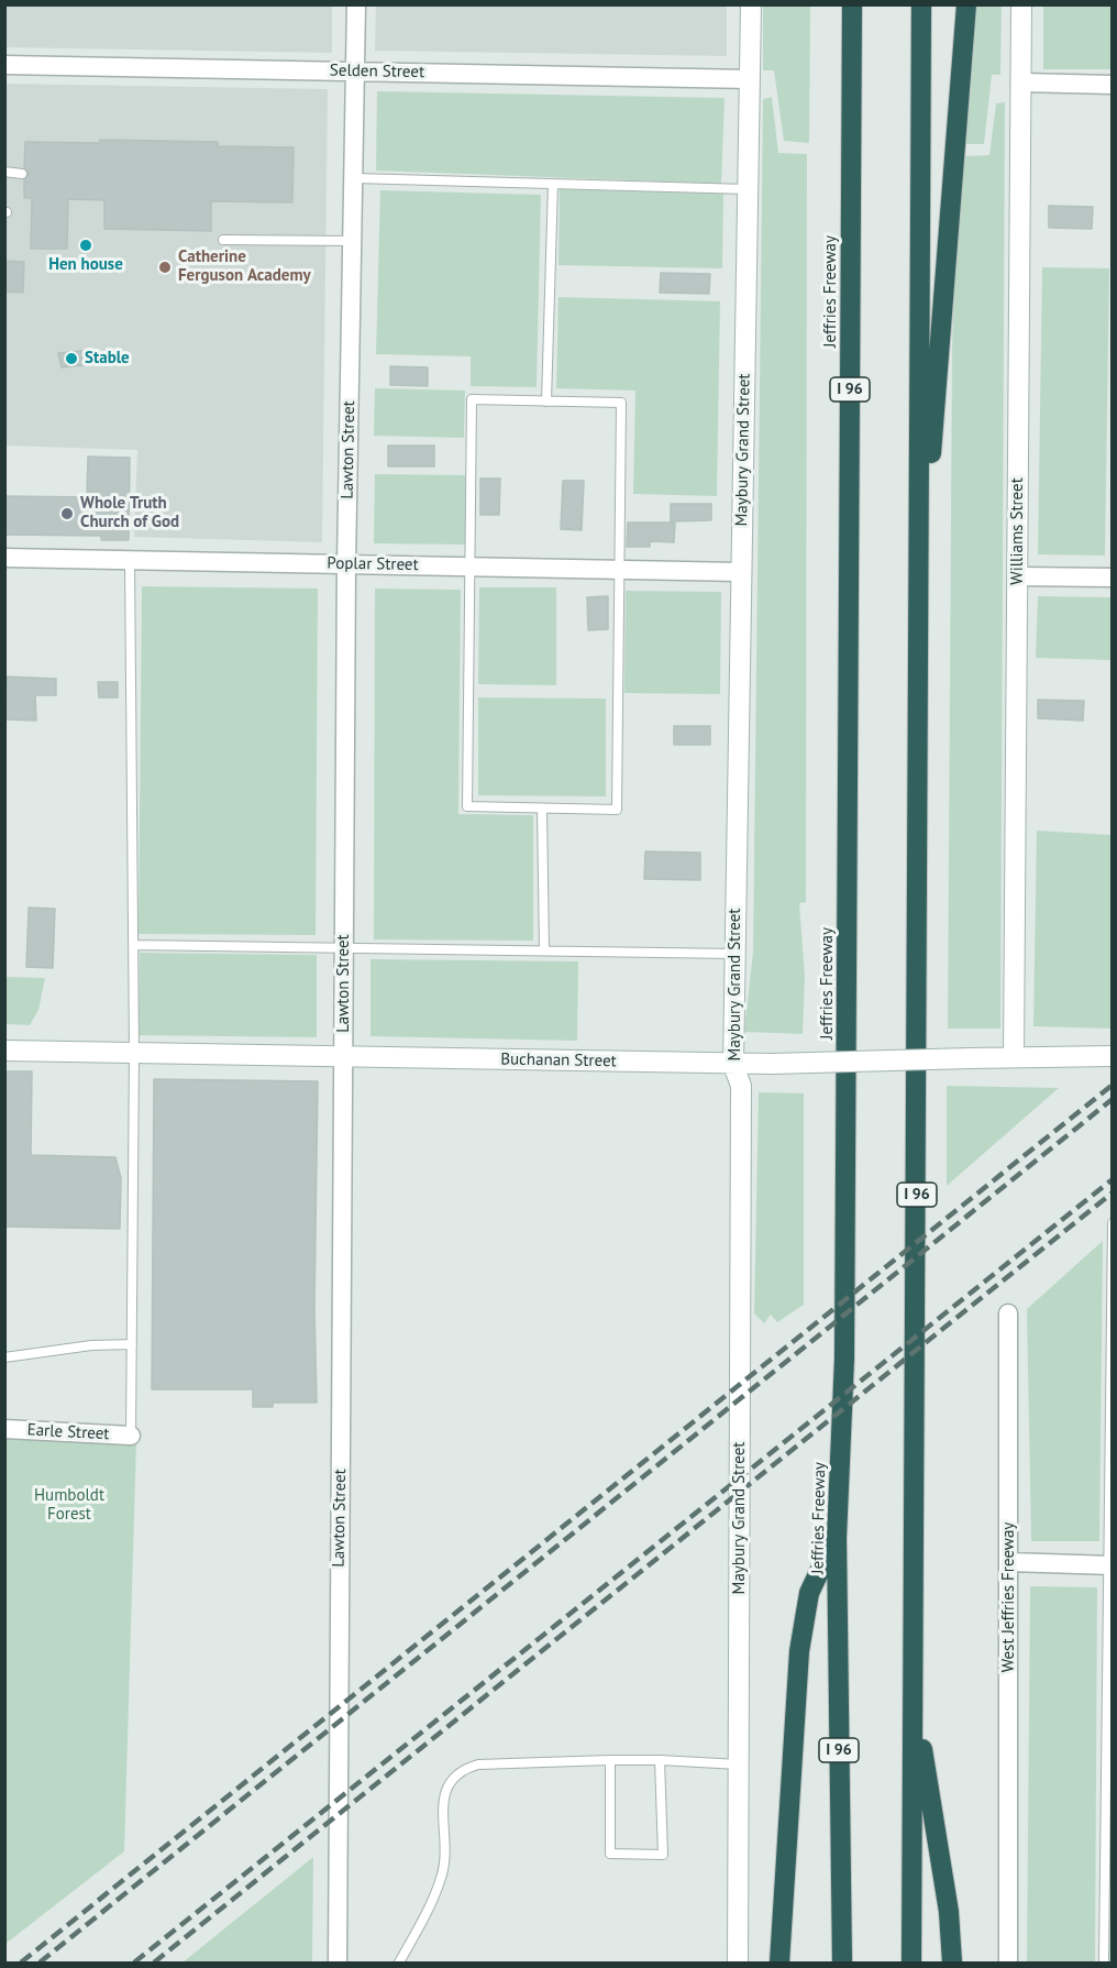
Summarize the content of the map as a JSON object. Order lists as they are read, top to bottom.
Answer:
{
  "streets": {
    "highway": ["Jeffries Freeway", "I 96"],
    "street": [
      "Selden Street",
      "Lawton Street",
      "Maybury Grand Street",
      "Williams Street",
      "Poplar Street",
      "Buchanan Street",
      "Earle Street",
      "West Jeffries Freeway"
    ]
  },
  "crossings": [
    ["Selden Street", "Lawton Street"],
    ["Selden Street", "Maybury Grand Street"],
    ["Lawton Street", "Poplar Street"],
    ["Lawton Street", "Buchanan Street"],
    ["Maybury Grand Street", "Poplar Street"],
    ["Maybury Grand Street", "Buchanan Street"],
    ["Williams Street", "Buchanan Street"]
  ],
  "parks": ["Humboldt Forest"],
  "places": [
    "Hen house",
    "Catherine Ferguson Academy",
    "Stable",
    "Whole Truth Church of God"
  ]
}
